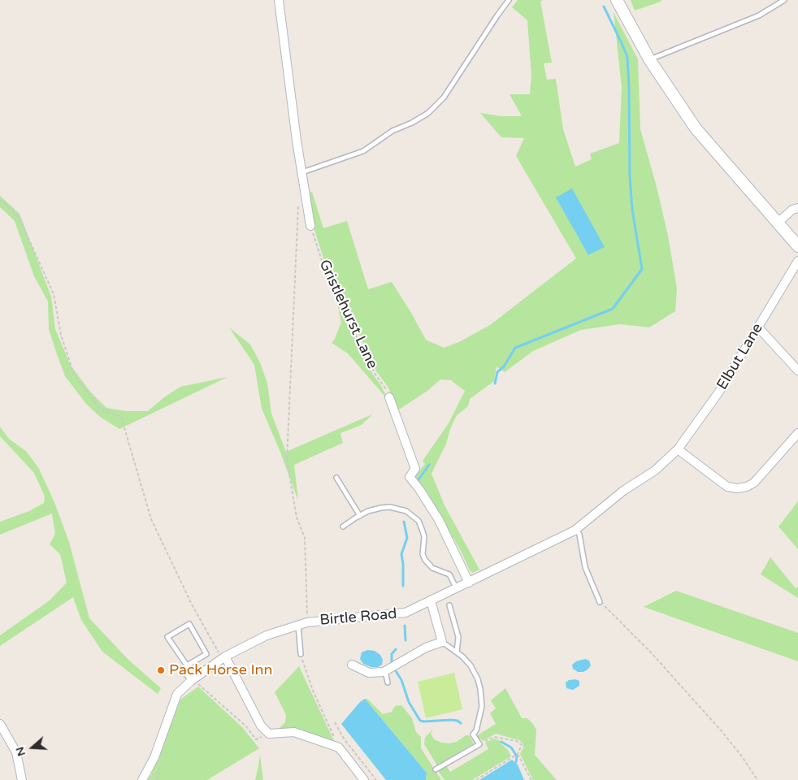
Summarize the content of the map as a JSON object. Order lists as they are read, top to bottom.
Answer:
{
  "streets": {
    "street": ["Elbut Lane", "Birtle Road"],
    "path": ["Gristlehurst Lane"]
  },
  "crossings": [
    ["Elbut Lane", "Birtle Road"]
  ],
  "places": ["Pack Horse Inn"],
  "north": "left"
}
